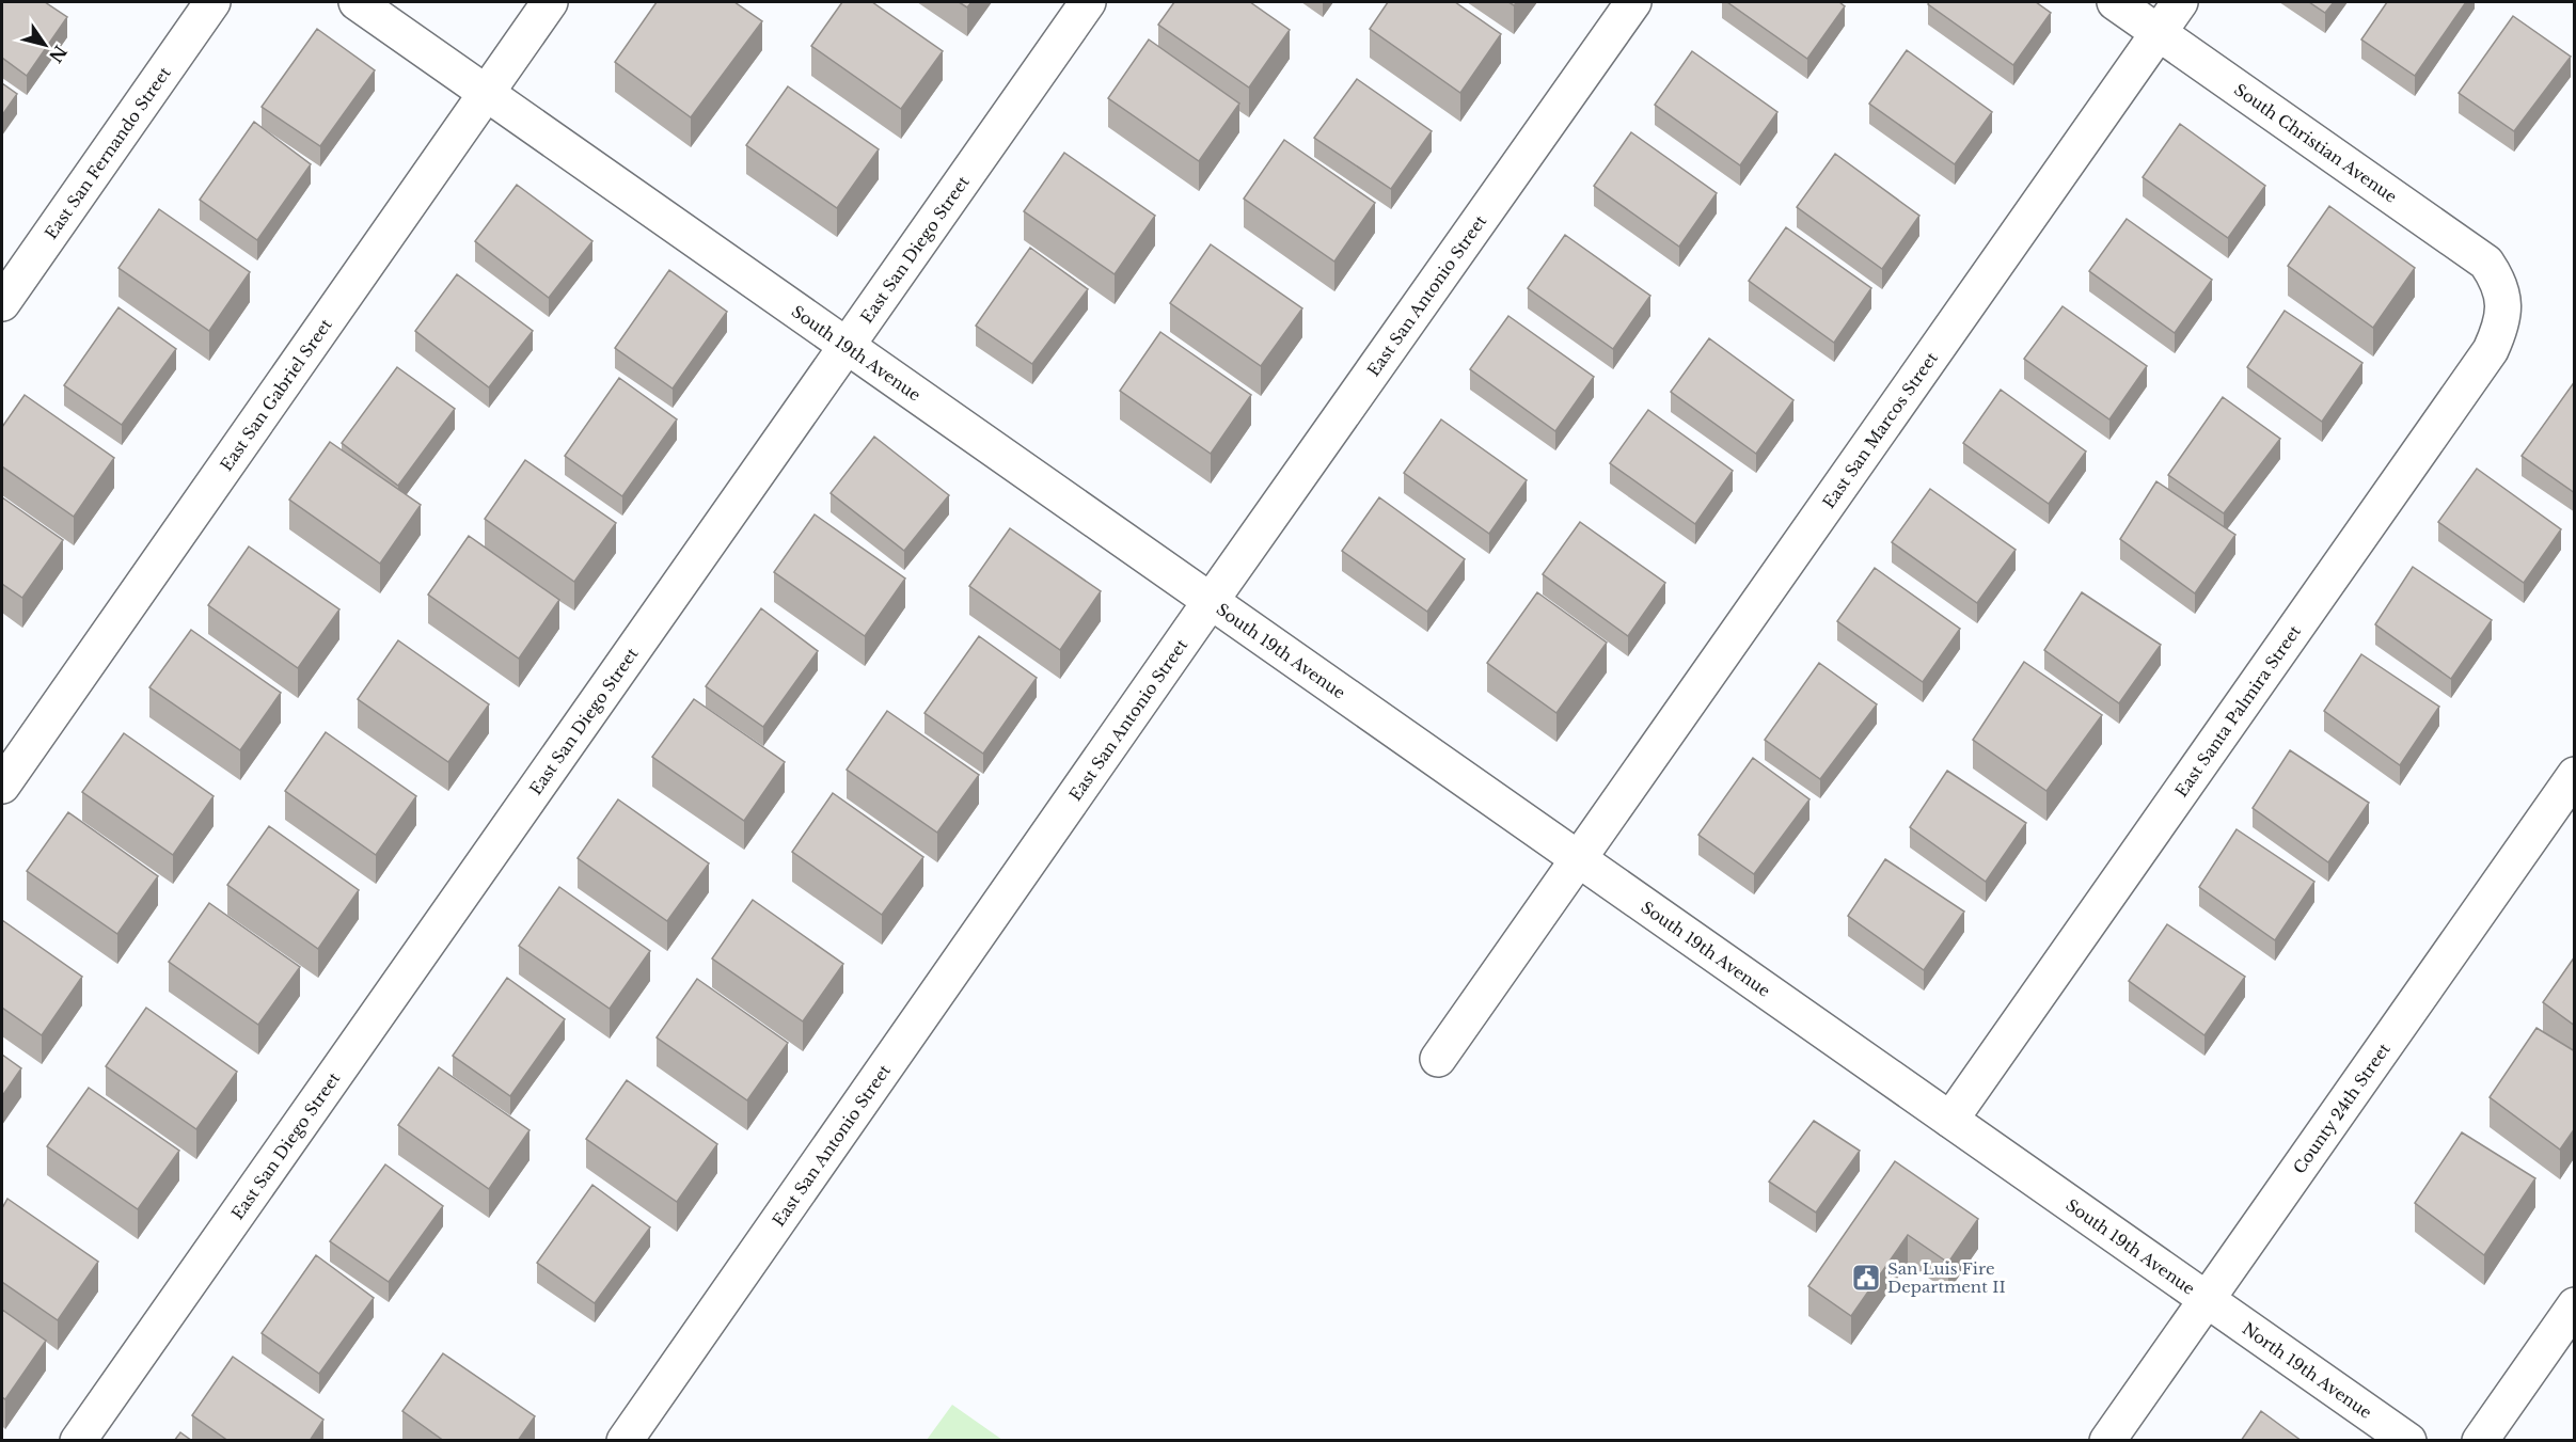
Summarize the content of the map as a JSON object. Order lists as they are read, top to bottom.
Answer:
{
  "streets": {
    "street": [
      "South Christian Avenue",
      "East San Fernando Street",
      "East San Diego Street",
      "East San Antonio Street",
      "South 19th Avenue",
      "East San Gabriel Sreet",
      "East San Marcos Street",
      "East Santa Palmira Street",
      "County 24th Street",
      "North 19th Avenue"
    ]
  },
  "crossings": [
    ["South Christian Avenue", "East San Marcos Street"],
    ["South Christian Avenue", "East Santa Palmira Street"],
    ["East San Diego Street", "South 19th Avenue"],
    ["East San Antonio Street", "South 19th Avenue"],
    ["South 19th Avenue", "East San Gabriel Sreet"],
    ["South 19th Avenue", "East San Marcos Street"],
    ["South 19th Avenue", "East Santa Palmira Street"],
    ["South 19th Avenue", "County 24th Street"],
    ["South 19th Avenue", "North 19th Avenue"],
    ["County 24th Street", "North 19th Avenue"]
  ],
  "places": {
    "public building": ["San Luis Fire Department II"]
  },
  "north": "bottom right"
}
